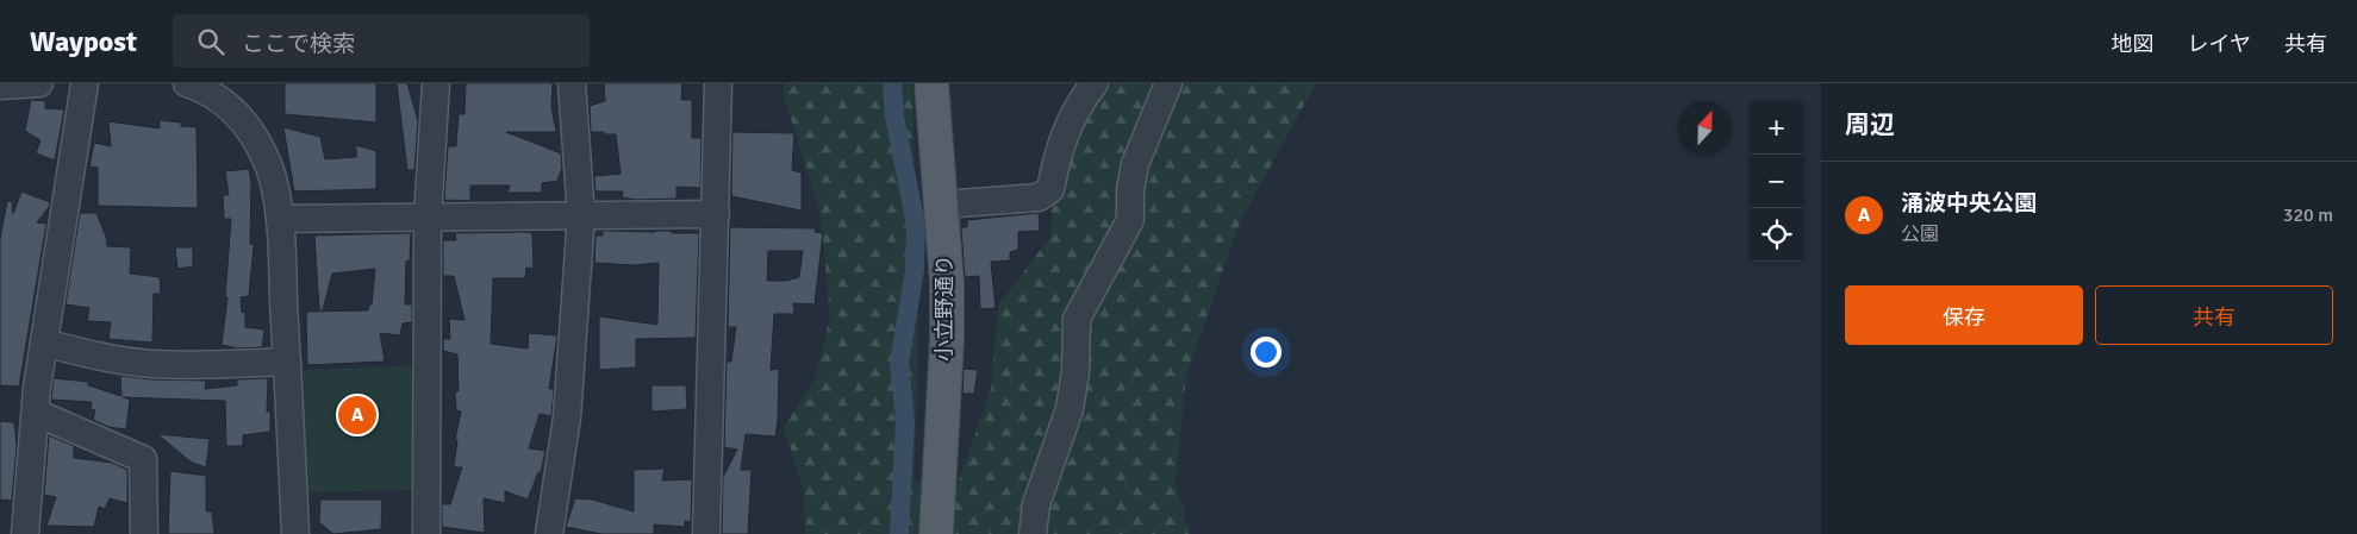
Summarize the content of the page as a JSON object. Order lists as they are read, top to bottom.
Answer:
{
  "streets": {
    "main road": ["小立野通り"]
  },
  "north": "top",
  "page": {
    "header": "Waypost",
    "search": "ここで検索",
    "nav": ["地図", "レイヤ", "共有"],
    "heading": "周辺",
    "map_buttons": ["+", "−"],
    "list": [
      {
        "mark": "A",
        "name": "涌波中央公園",
        "note": "公園",
        "value": "320 m"
      }
    ],
    "buttons": ["保存", "共有"],
    "pins": "A"
  }
}
